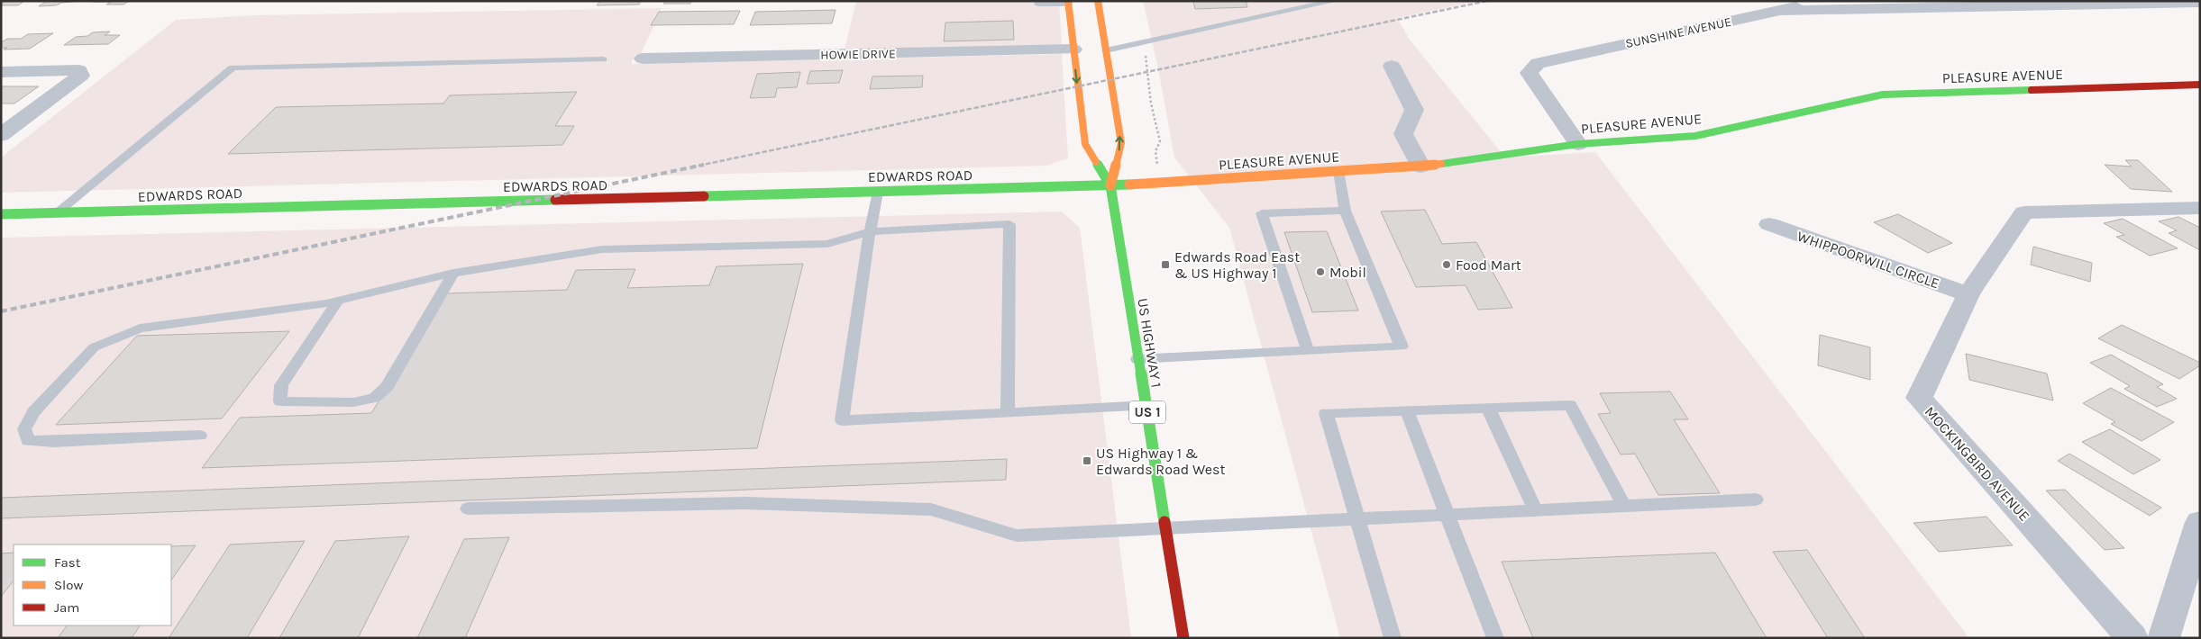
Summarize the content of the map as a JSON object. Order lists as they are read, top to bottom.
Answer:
{
  "streets": {
    "main road": [
      "PLEASURE AVENUE",
      "EDWARDS ROAD",
      "US HIGHWAY 1",
      "US 1"
    ],
    "street": [
      "SUNSHINE AVENUE",
      "HOWIE DRIVE",
      "WHIPPOORWILL CIRCLE",
      "MOCKINGBIRD AVENUE"
    ]
  },
  "crossings": [
    ["SUNSHINE AVENUE", "PLEASURE AVENUE"],
    ["HOWIE DRIVE", "US HIGHWAY 1"],
    ["PLEASURE AVENUE", "EDWARDS ROAD"],
    ["PLEASURE AVENUE", "US HIGHWAY 1"],
    ["EDWARDS ROAD", "US HIGHWAY 1"],
    ["WHIPPOORWILL CIRCLE", "MOCKINGBIRD AVENUE"]
  ],
  "places": {
    "transit": ["Edwards Road East & US Highway 1", "US Highway 1 & Edwards Road West"],
    "other": ["Food Mart", "Mobil"]
  },
  "legend": ["Fast", "Slow", "Jam"]
}
